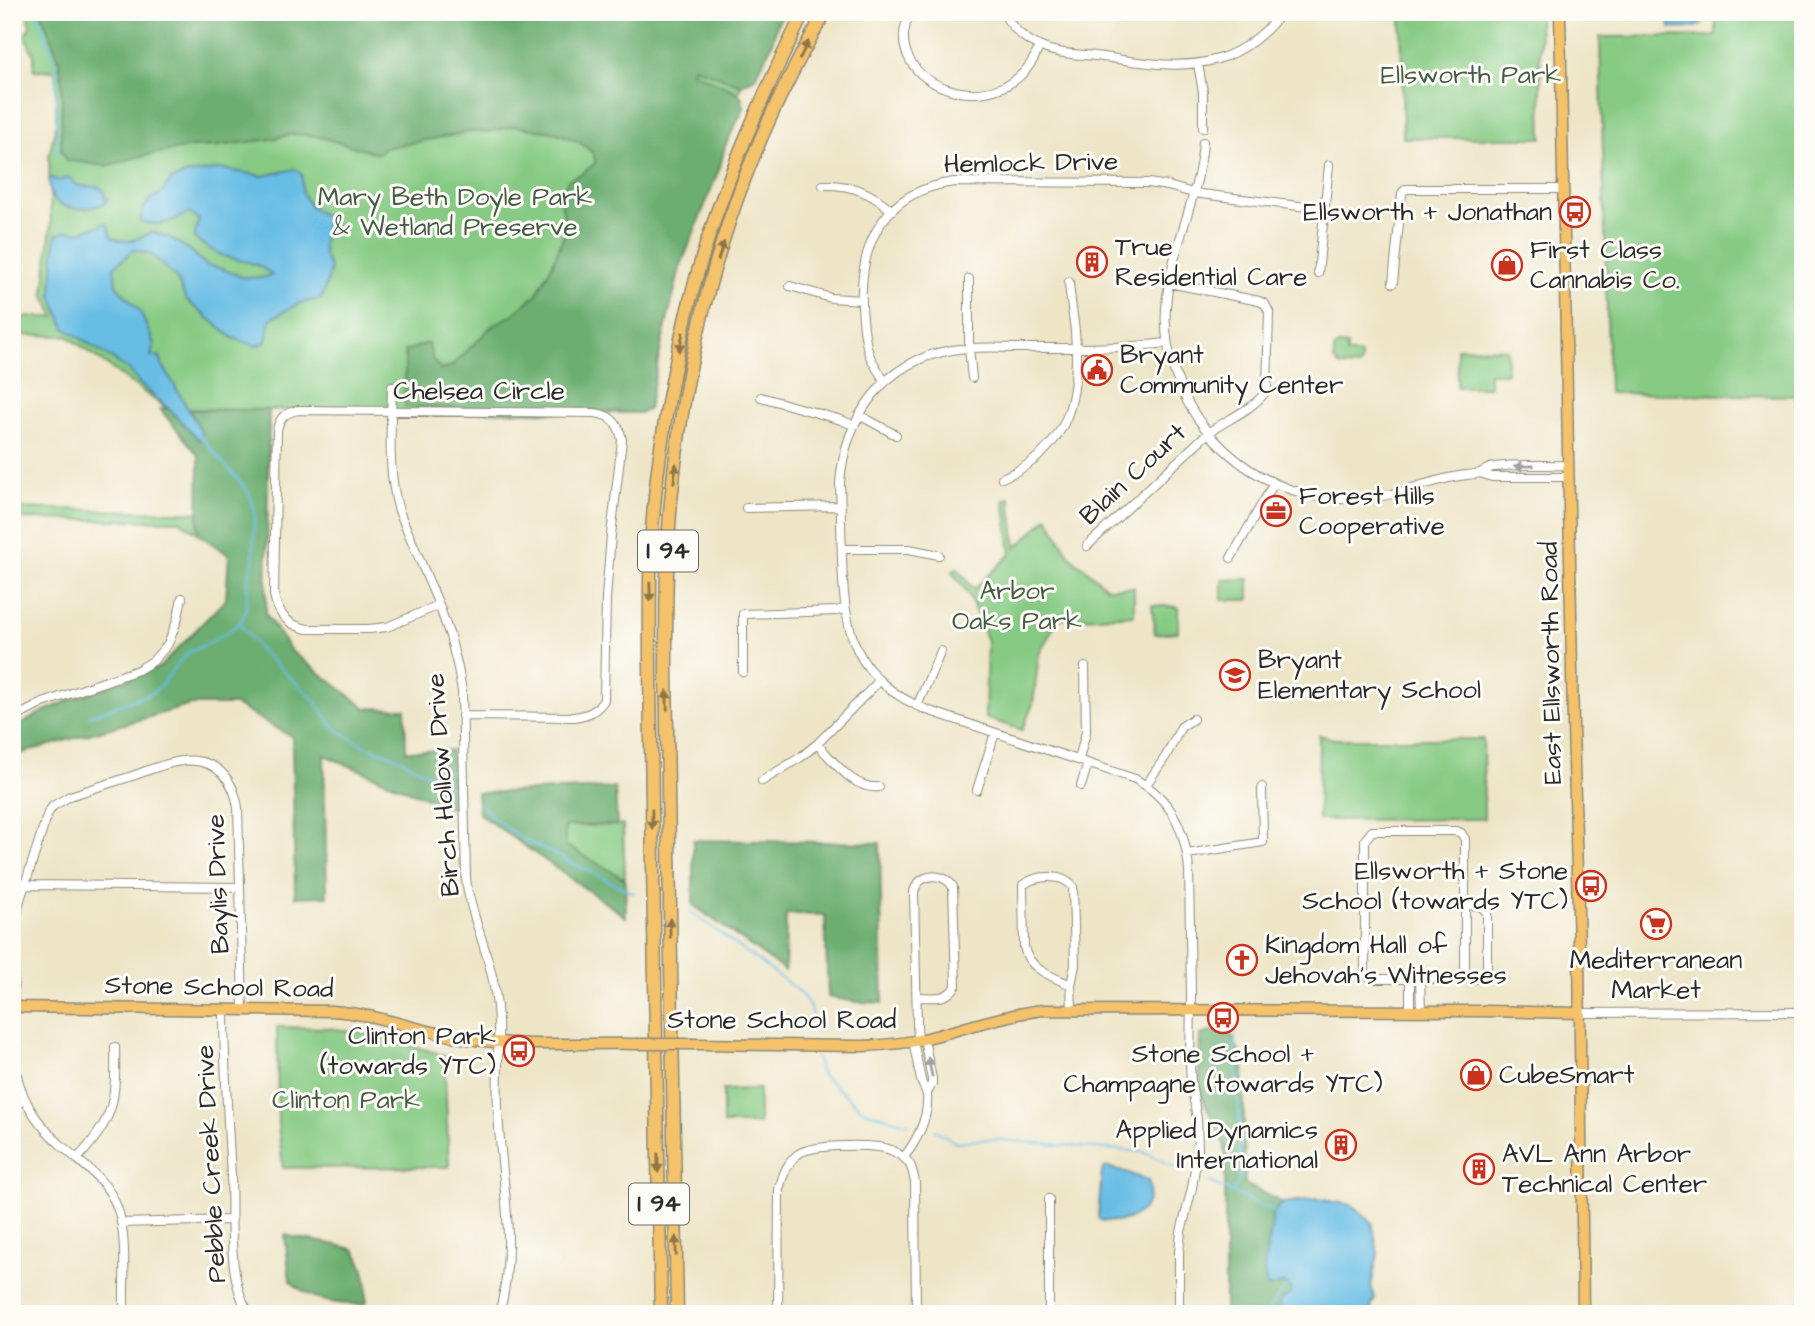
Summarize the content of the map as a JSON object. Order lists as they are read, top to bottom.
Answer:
{
  "streets": {
    "highway": ["I 94"],
    "main road": ["East Ellsworth Road", "Stone School Road"],
    "street": [
      "Hemlock Drive",
      "Chelsea Circle",
      "Blain Court",
      "Birch Hollow Drive",
      "Baylis Drive",
      "Pebble Creek Drive"
    ]
  },
  "crossings": [
    ["Chelsea Circle", "Birch Hollow Drive"],
    ["East Ellsworth Road", "Stone School Road"],
    ["Birch Hollow Drive", "Stone School Road"],
    ["Baylis Drive", "Stone School Road"],
    ["Stone School Road", "Pebble Creek Drive"]
  ],
  "parks": [
    "Ellsworth Park",
    "Mary Beth Doyle Park & Wetland Preserve",
    "Arbor Oaks Park",
    "Clinton Park"
  ],
  "places": {
    "bus stop": [
      "Ellsworth + Jonathan",
      "Ellsworth + Stone School (towards YTC)",
      "Stone School + Champagne (towards YTC)",
      "Clinton Park (towards YTC)"
    ],
    "building": ["True Residential Care", "Applied Dynamics International", "AVL Ann Arbor Technical Center"],
    "shop": ["First Class Cannabis Co.", "CubeSmart"],
    "public building": ["Bryant Community Center"],
    "office": ["Forest Hills Cooperative"],
    "school or university": ["Bryant Elementary School"],
    "supermarket": ["Mediterranean Market"],
    "church": ["Kingdom Hall of Jehovah's Witnesses"]
  }
}
